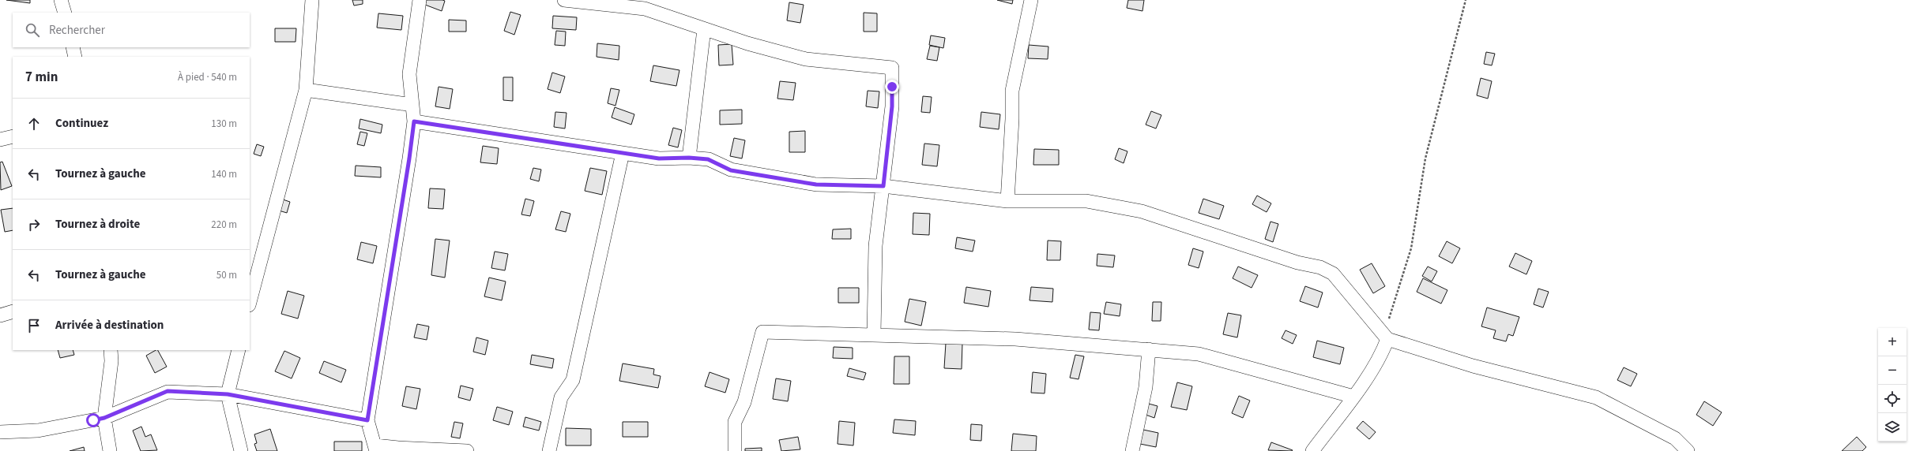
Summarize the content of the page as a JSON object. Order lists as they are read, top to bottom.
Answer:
{
  "page": {
    "search": "Rechercher",
    "heading": ["7 min", "À pied · 540 m"],
    "list": [
      ["Continuez", "130 m"],
      ["Tournez à gauche", "140 m"],
      ["Tournez à droite", "220 m"],
      ["Tournez à gauche", "50 m"],
      "Arrivée à destination"
    ],
    "map_buttons": ["+", "−"]
  }
}
